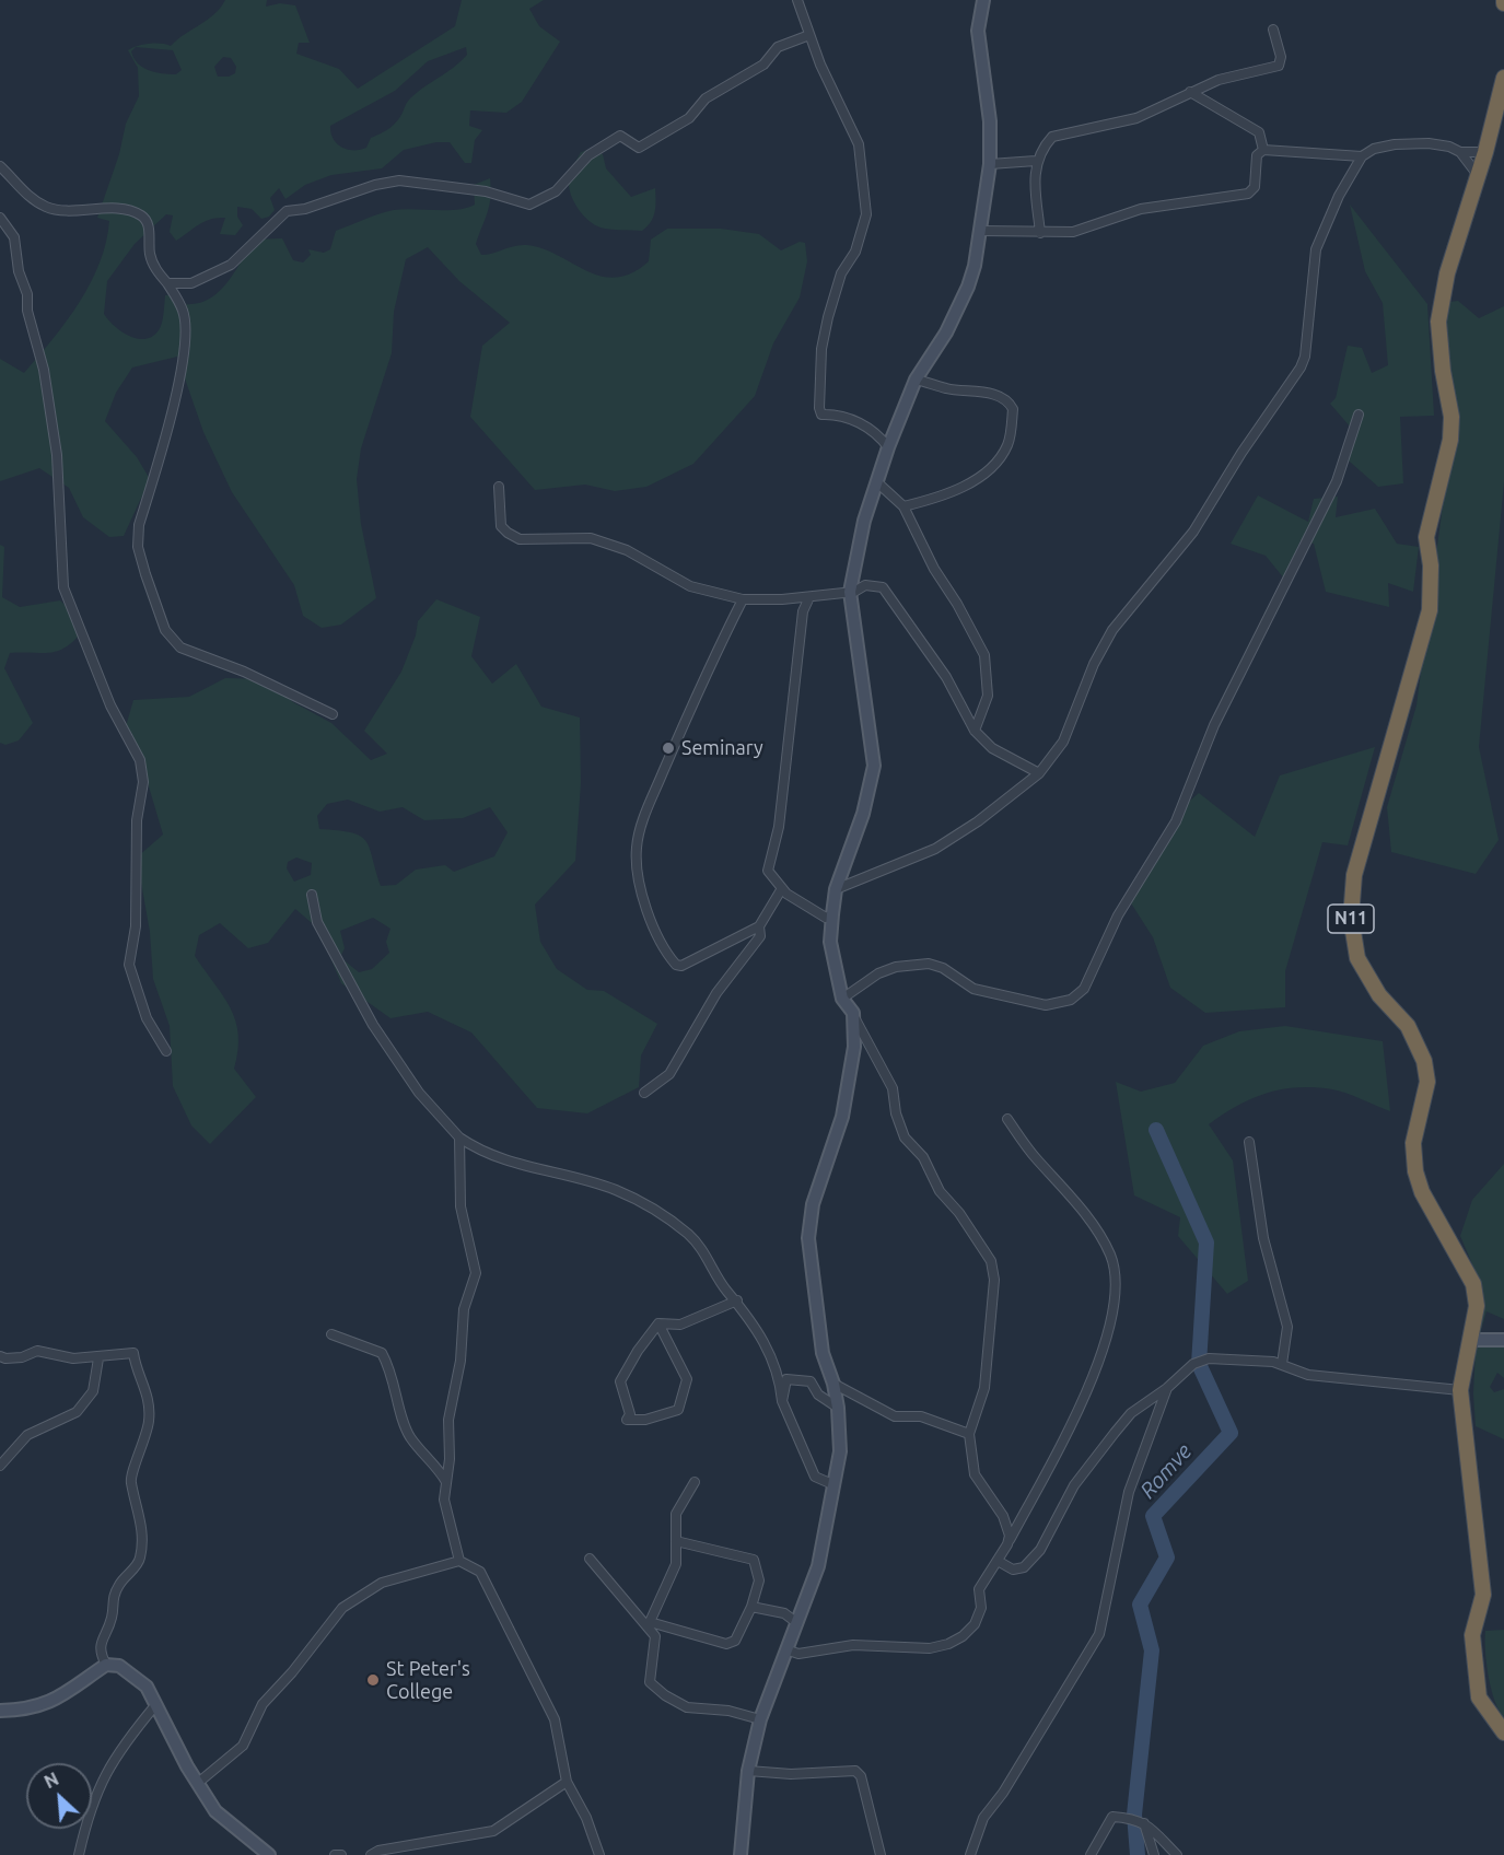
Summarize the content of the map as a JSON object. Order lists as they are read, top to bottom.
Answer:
{
  "streets": {
    "highway": ["N11"]
  },
  "water": ["Romve"],
  "places": ["Seminary", "St Peter's College"],
  "north": "top left"
}
